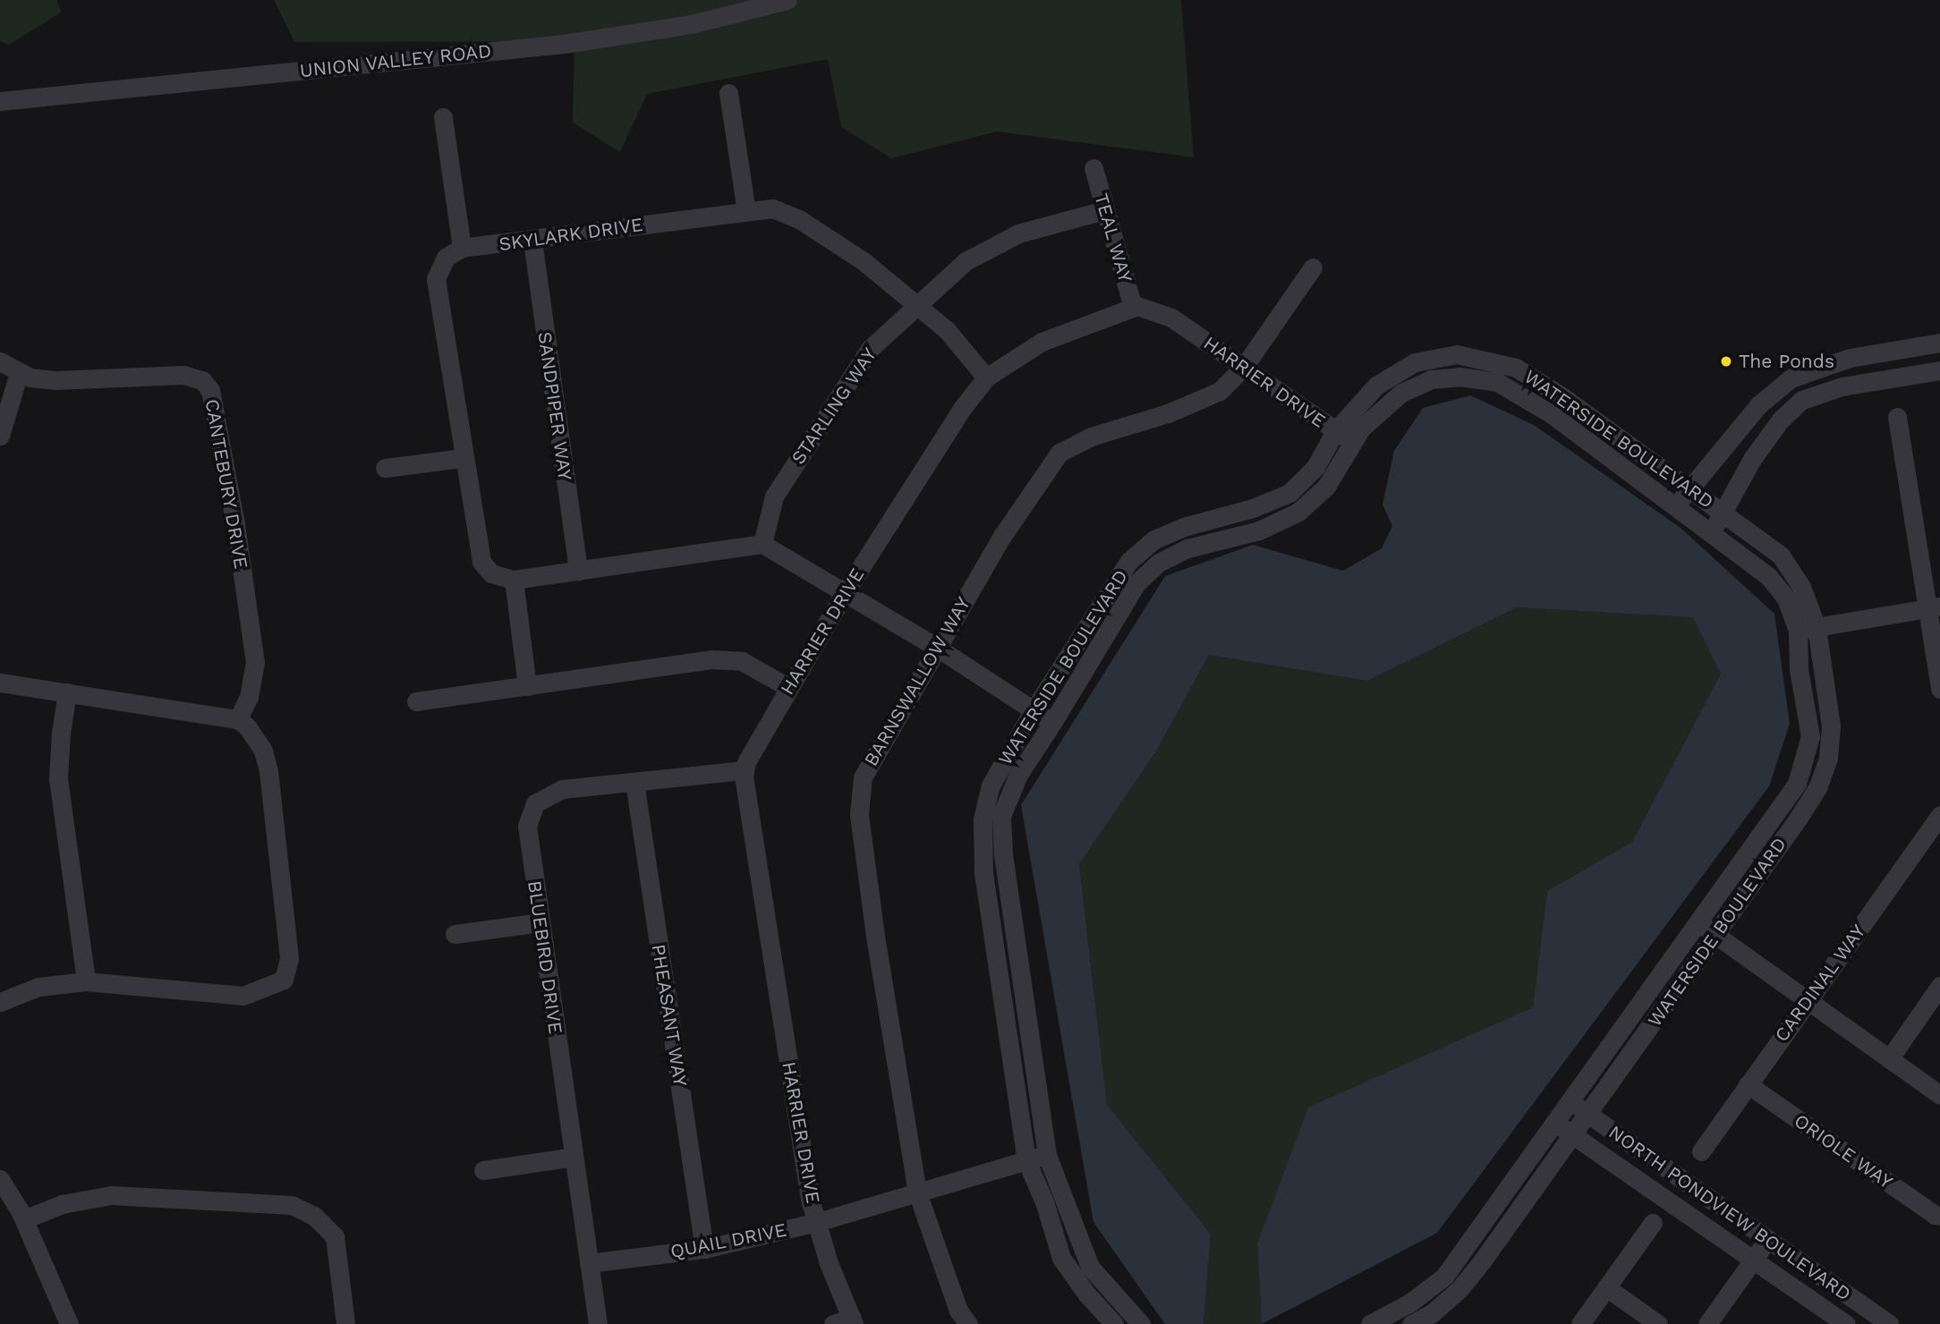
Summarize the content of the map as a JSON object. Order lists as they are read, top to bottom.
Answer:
{
  "streets": {
    "street": [
      "UNION VALLEY ROAD",
      "SKYLARK DRIVE",
      "TEAL WAY",
      "HARRIER DRIVE",
      "SANDPIPER WAY",
      "STARLING WAY",
      "WATERSIDE BOULEVARD",
      "CANTEBURY DRIVE",
      "BARNSWALLOW WAY",
      "BLUEBIRD DRIVE",
      "CARDINAL WAY",
      "PHEASANT WAY",
      "ORIOLE WAY",
      "NORTH PONDVIEW BOULEVARD",
      "QUAIL DRIVE"
    ]
  },
  "crossings": [
    ["SKYLARK DRIVE", "HARRIER DRIVE"],
    ["SKYLARK DRIVE", "SANDPIPER WAY"],
    ["SKYLARK DRIVE", "STARLING WAY"],
    ["TEAL WAY", "HARRIER DRIVE"],
    ["TEAL WAY", "STARLING WAY"],
    ["HARRIER DRIVE", "WATERSIDE BOULEVARD"],
    ["HARRIER DRIVE", "BARNSWALLOW WAY"],
    ["HARRIER DRIVE", "BLUEBIRD DRIVE"],
    ["HARRIER DRIVE", "QUAIL DRIVE"],
    ["WATERSIDE BOULEVARD", "NORTH PONDVIEW BOULEVARD"],
    ["WATERSIDE BOULEVARD", "QUAIL DRIVE"],
    ["BARNSWALLOW WAY", "QUAIL DRIVE"],
    ["BLUEBIRD DRIVE", "PHEASANT WAY"],
    ["BLUEBIRD DRIVE", "QUAIL DRIVE"],
    ["CARDINAL WAY", "ORIOLE WAY"],
    ["PHEASANT WAY", "QUAIL DRIVE"]
  ],
  "places": ["The Ponds"]
}
